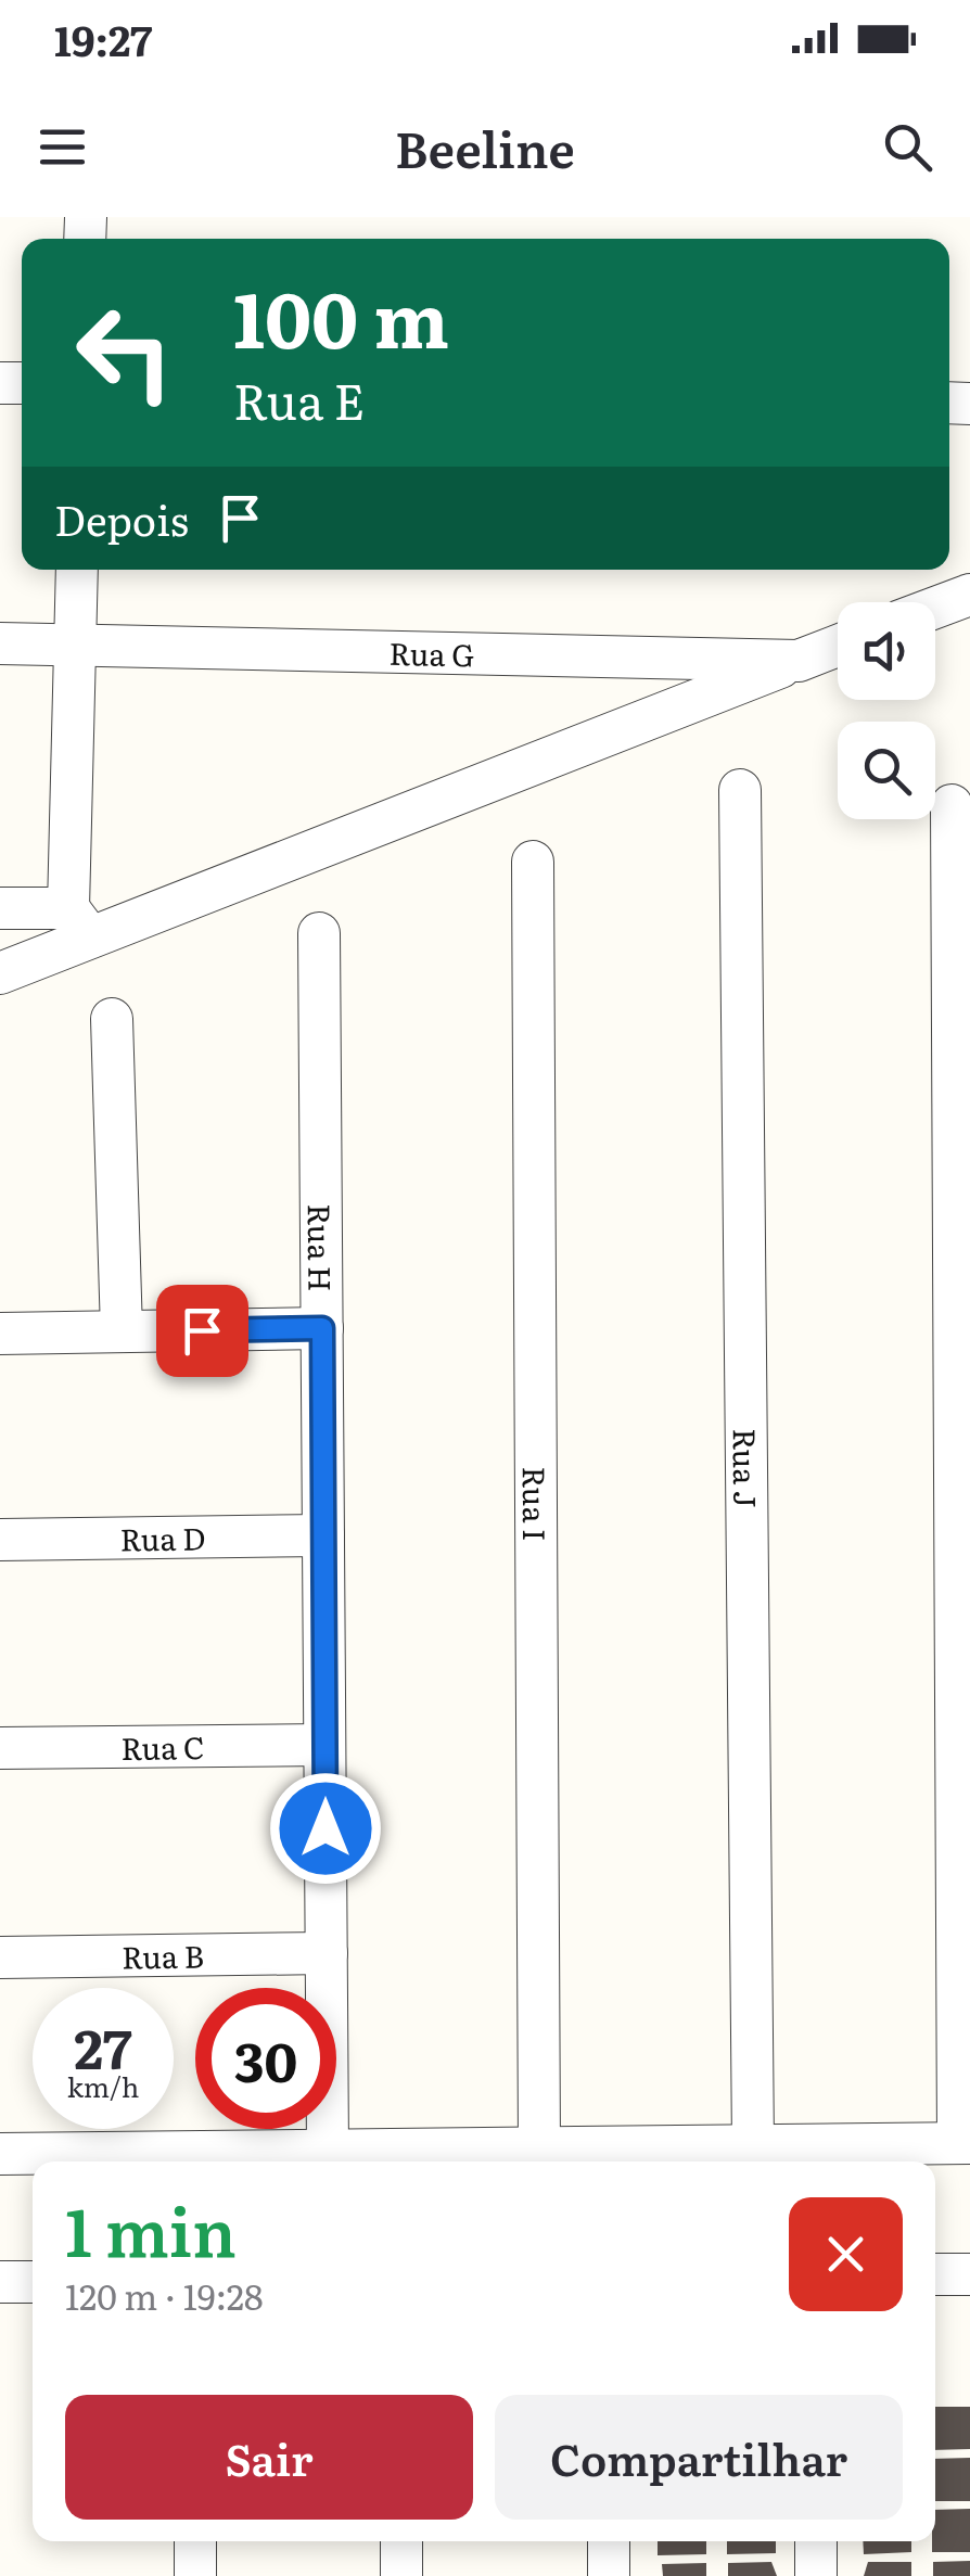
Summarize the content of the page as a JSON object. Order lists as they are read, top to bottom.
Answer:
{
  "streets": {
    "street": [
      "Rua G",
      "Rua H",
      "Rua J",
      "Rua I",
      "Rua D",
      "Rua C",
      "Rua B"
    ]
  },
  "crossings": [
    ["Rua H", "Rua D"],
    ["Rua H", "Rua C"],
    ["Rua H", "Rua B"]
  ],
  "page": {
    "status": "19:27",
    "header": "Beeline",
    "turn": ["100 m", "Rua E"],
    "then": "Depois",
    "speed": "27 km/h",
    "limit": "30",
    "heading": ["1 min", "120 m · 19:28"],
    "buttons": ["Sair", "Compartilhar"]
  }
}
